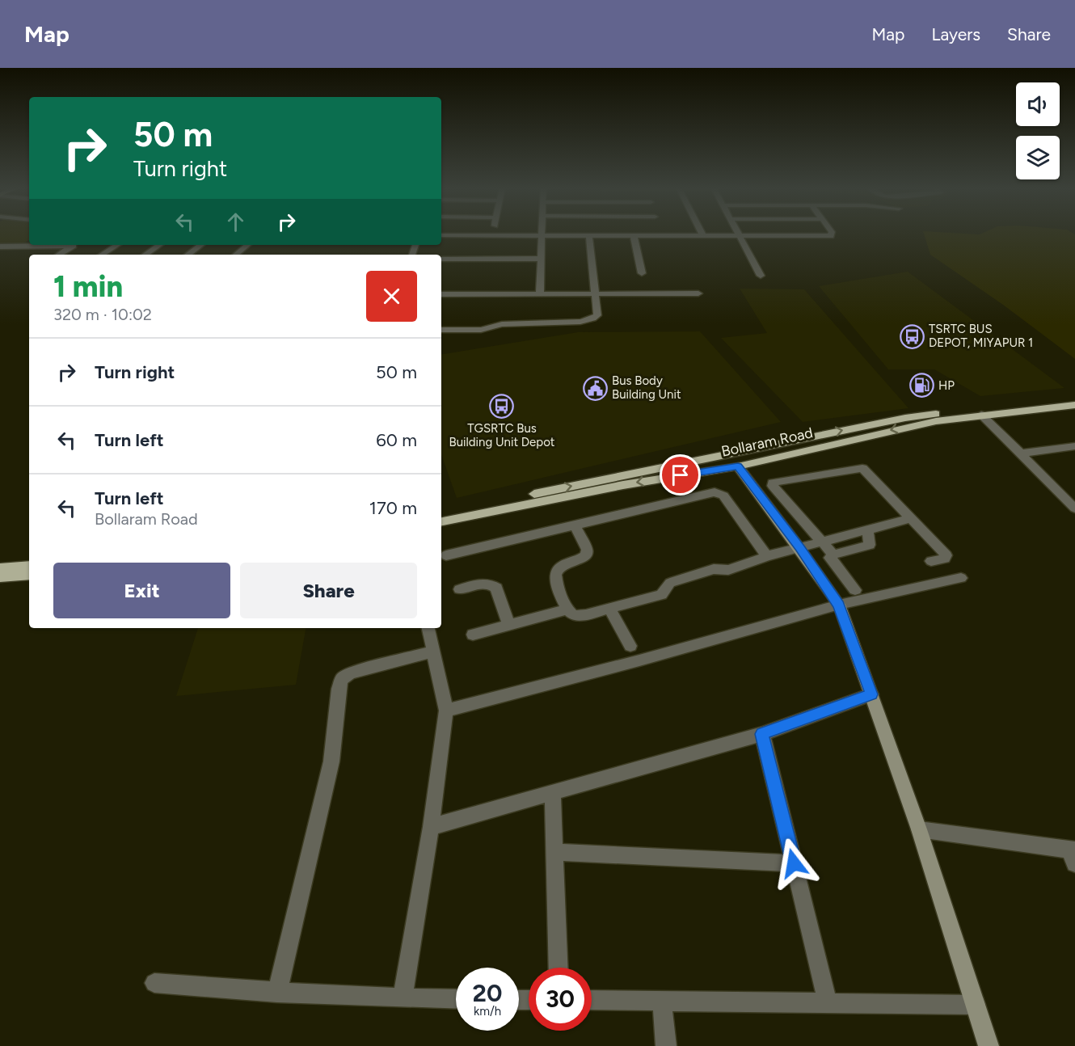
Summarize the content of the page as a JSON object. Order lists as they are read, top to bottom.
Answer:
{
  "streets": {
    "main road": ["Bollaram Road"]
  },
  "places": {
    "bus stop": ["TSRTC BUS DEPOT, MIYAPUR 1", "TGSRTC Bus Building Unit Depot"],
    "fuel station": ["HP"],
    "public building": ["Bus Body Building Unit"]
  },
  "page": {
    "header": "Map",
    "nav": ["Map", "Layers", "Share"],
    "turn": ["50 m", "Turn right"],
    "heading": ["1 min", "320 m · 10:02"],
    "list": [
      {
        "name": "Turn right",
        "value": "50 m"
      },
      {
        "name": "Turn left",
        "value": "60 m"
      },
      {
        "name": "Turn left",
        "note": "Bollaram Road",
        "value": "170 m"
      }
    ],
    "buttons": ["Exit", "Share"],
    "speed": "20 km/h",
    "limit": "30"
  }
}
